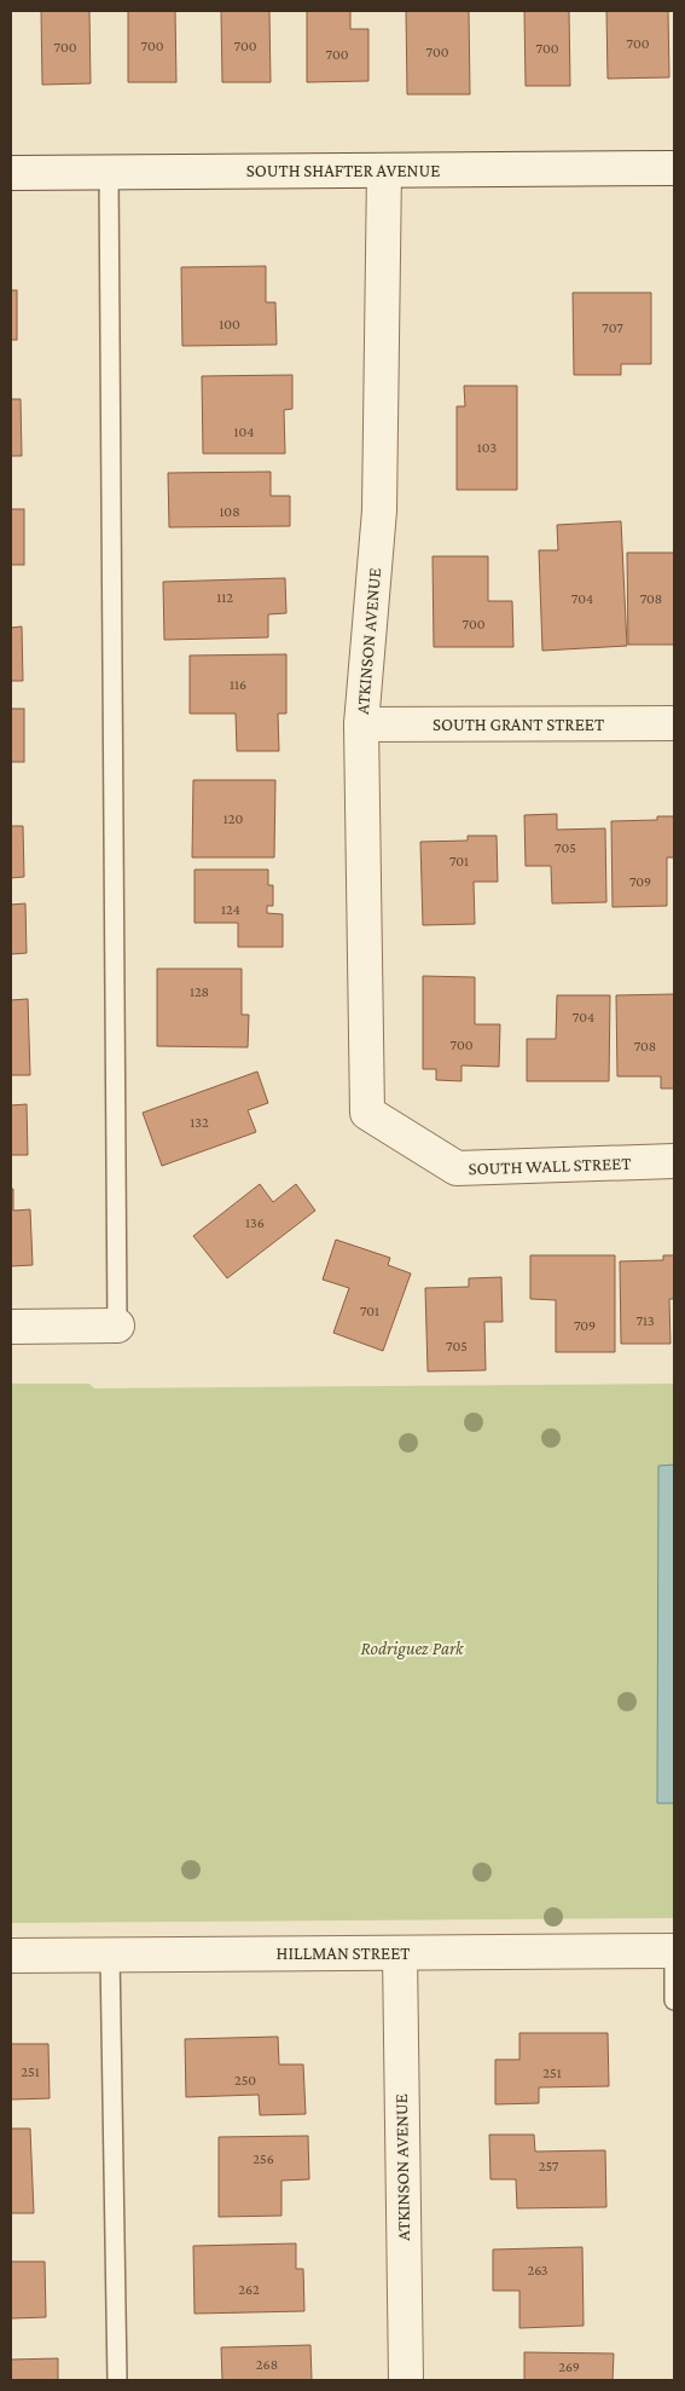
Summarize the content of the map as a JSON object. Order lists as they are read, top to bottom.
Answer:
{
  "streets": {
    "street": [
      "SOUTH SHAFTER AVENUE",
      "ATKINSON AVENUE",
      "SOUTH GRANT STREET",
      "SOUTH WALL STREET",
      "HILLMAN STREET"
    ]
  },
  "crossings": [
    ["SOUTH SHAFTER AVENUE", "ATKINSON AVENUE"],
    ["ATKINSON AVENUE", "SOUTH GRANT STREET"],
    ["ATKINSON AVENUE", "SOUTH WALL STREET"],
    ["ATKINSON AVENUE", "HILLMAN STREET"]
  ],
  "parks": ["Rodriguez Park"],
  "house_numbers": [
    "700",
    "700",
    "700",
    "700",
    "700",
    "700",
    "700",
    "100",
    "707",
    "104",
    "103",
    "108",
    "112",
    "704",
    "708",
    "700",
    "116",
    "120",
    "705",
    "701",
    "709",
    "124",
    "128",
    "704",
    "700",
    "708",
    "132",
    "136",
    "701",
    "713",
    "709",
    "705",
    "251",
    "251",
    "250",
    "256",
    "257",
    "263",
    "262",
    "268",
    "269"
  ]
}
